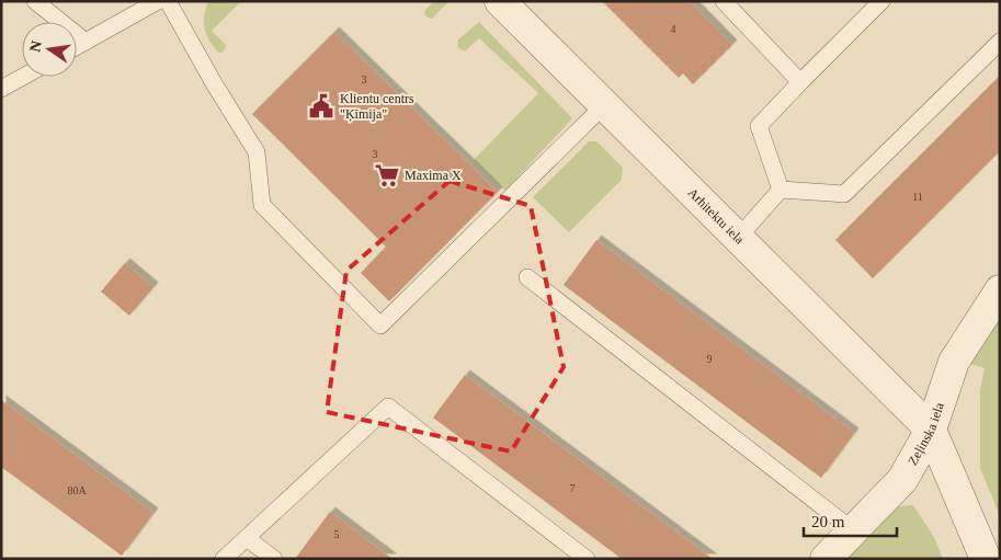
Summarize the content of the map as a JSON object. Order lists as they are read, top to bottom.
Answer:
{
  "streets": {
    "street": ["Arhitektu iela", "Zeļinska iela"]
  },
  "crossings": [
    ["Arhitektu iela", "Zeļinska iela"]
  ],
  "places": {
    "public building": ["Klientu centrs \"Ķīmija\""],
    "supermarket": ["Maxima X"]
  },
  "house_numbers": [
    "4",
    "3",
    "3",
    "11",
    "9",
    "7",
    "80A",
    "5"
  ],
  "scale_bar": "20 m",
  "north": "left"
}
